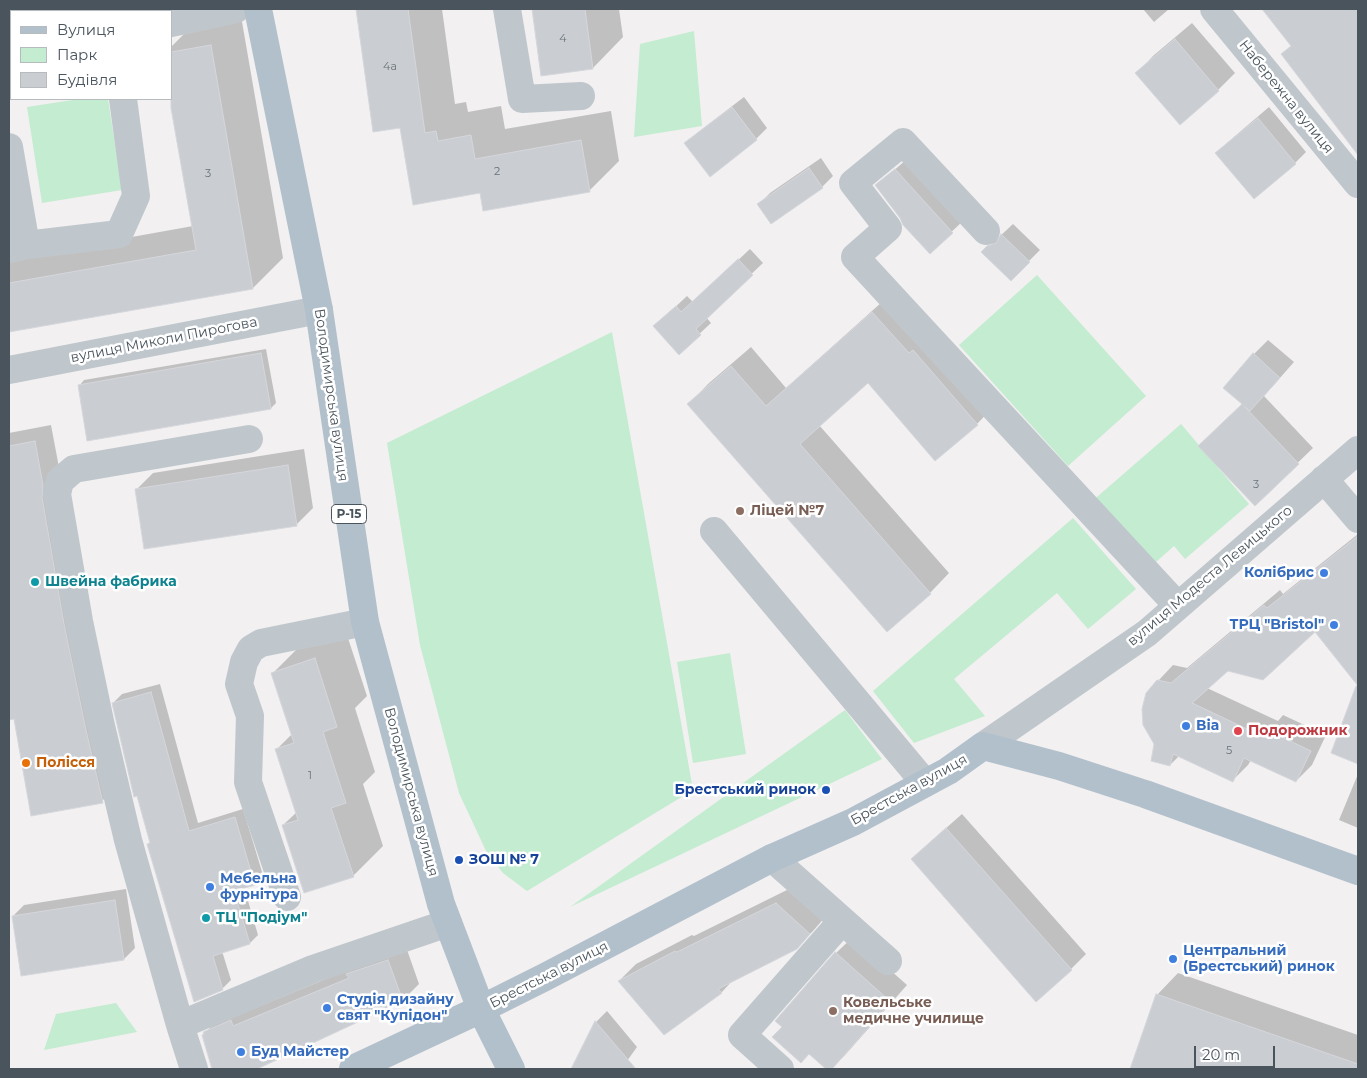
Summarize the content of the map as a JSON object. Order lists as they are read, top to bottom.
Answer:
{
  "streets": {
    "main road": ["Володимирська вулиця", "Р-15", "Брестська вулиця"],
    "street": ["Набережна вулиця", "вулиця Миколи Пирогова", "вулиця Модеста Левицького"]
  },
  "crossings": [
    ["вулиця Миколи Пирогова", "Володимирська вулиця"],
    ["Володимирська вулиця", "Брестська вулиця"],
    ["вулиця Модеста Левицького", "Брестська вулиця"]
  ],
  "places": [
    "Ліцей №7",
    "Колібрис",
    "Швейна фабрика",
    "ТРЦ \"Bristol\"",
    "Віа",
    "Подорожник",
    "Полісся",
    "Брестський ринок",
    "ЗОШ № 7",
    "Мебельна фурнітура",
    "ТЦ \"Подіум\"",
    "Центральний (Брестський) ринок",
    "Студія дизайну свят \"Купідон\"",
    "Ковельське медичне училище",
    "Буд Майстер"
  ],
  "house_numbers": [
    "4",
    "4а",
    "2",
    "3",
    "3",
    "5",
    "1"
  ],
  "legend": ["Вулиця", "Парк", "Будівля"],
  "scale_bar": "20 m"
}
